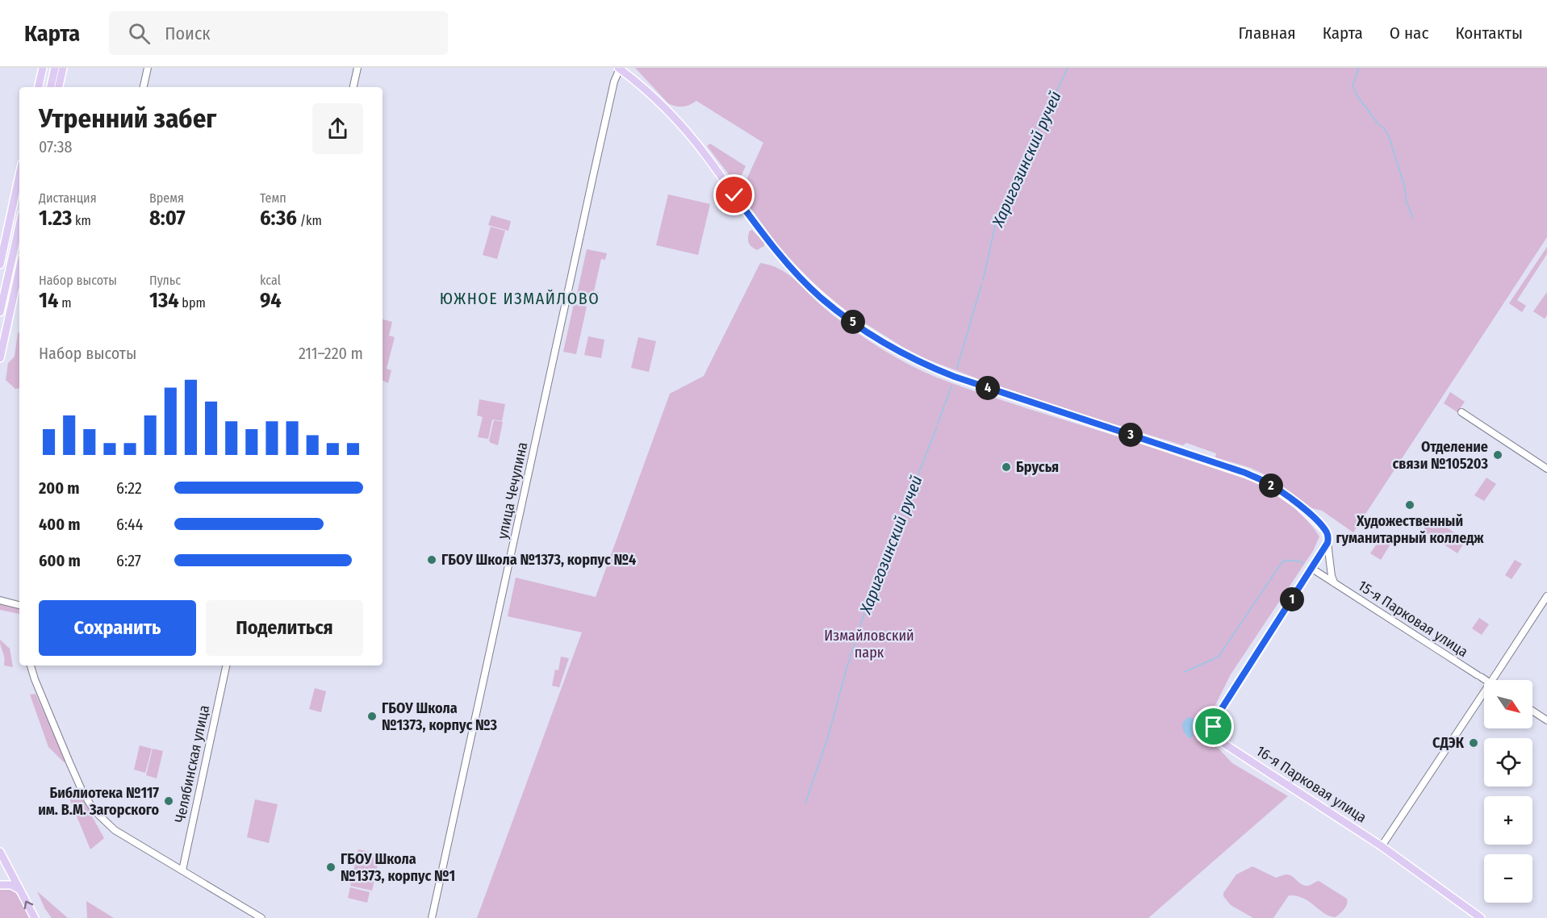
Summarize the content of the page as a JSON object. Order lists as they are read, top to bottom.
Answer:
{
  "streets": {
    "main road": ["16-я Парковая улица"],
    "street": ["улица Чечулина", "15-я Парковая улица", "Челябинская улица"]
  },
  "crossings": [
    ["15-я Парковая улица", "16-я Парковая улица"]
  ],
  "districts": ["ЮЖНОЕ ИЗМАЙЛОВО"],
  "water": ["Харигозинский ручей"],
  "parks": ["Измайловский парк"],
  "places": [
    "Отделение связи №105203",
    "Брусья",
    "Художественный гуманитарный колледж",
    "ГБОУ Школа №1373, корпус №4",
    "ГБОУ Школа №1373, корпус №3",
    "СДЭК",
    "Библиотека №117 им. В.М. Загорского",
    "ГБОУ Школа №1373, корпус №1"
  ],
  "north": "bottom right",
  "page": {
    "header": "Карта",
    "search": "Поиск",
    "nav": [
      "Главная",
      "Карта",
      "О нас",
      "Контакты"
    ],
    "heading": ["Утренний забег", "07:38"],
    "stats": [
      ["Дистанция", "1.23 km"],
      ["Время", "8:07"],
      ["Темп", "6:36 /km"],
      ["Набор высоты", "14 m"],
      ["Пульс", "134 bpm"],
      ["kcal", "94"]
    ],
    "pins": [
      "5",
      "4",
      "3",
      "2",
      "1"
    ],
    "chart": ["Набор высоты", "211–220 m"],
    "list": [
      {
        "name": "200 m",
        "note": "6:22"
      },
      {
        "name": "400 m",
        "note": "6:44"
      },
      {
        "name": "600 m",
        "note": "6:27"
      }
    ],
    "buttons": ["Сохранить", "Поделиться"],
    "map_buttons": ["+", "−"]
  }
}
